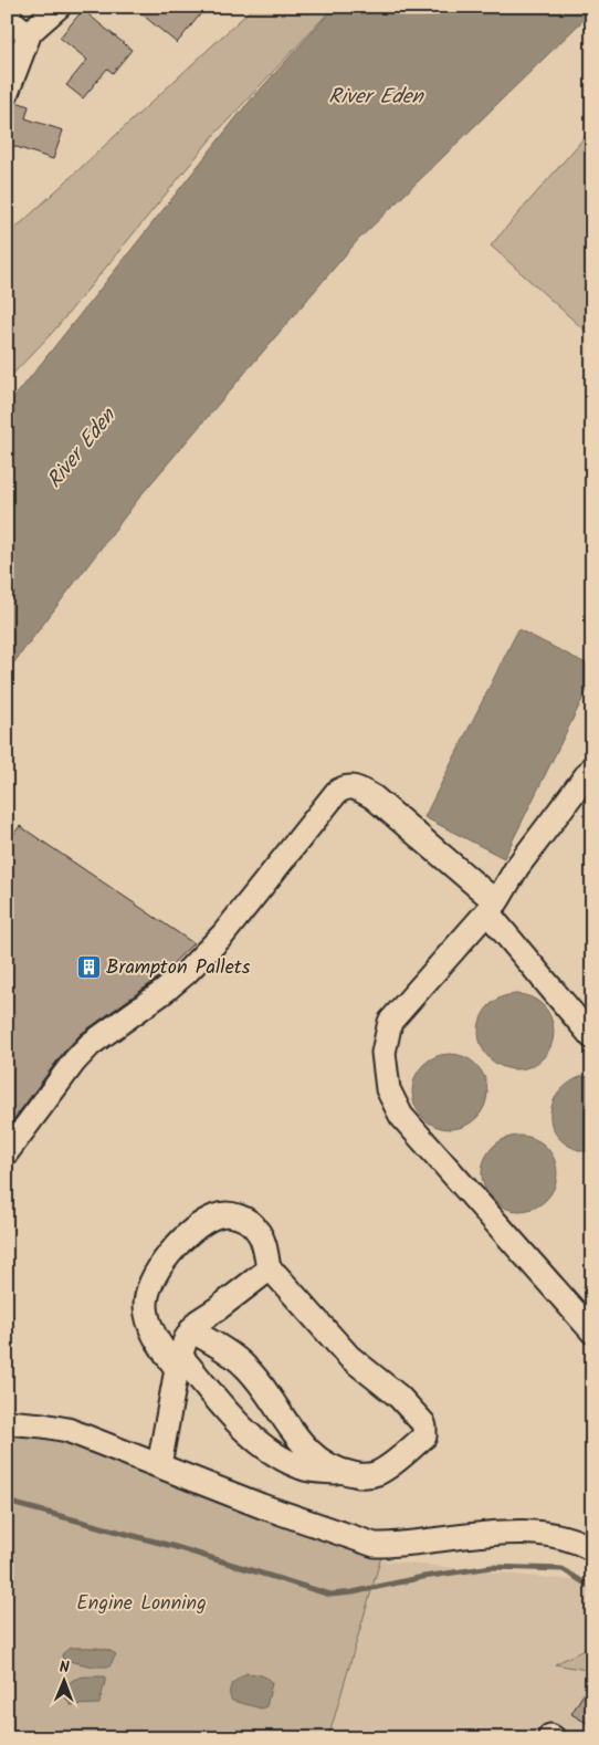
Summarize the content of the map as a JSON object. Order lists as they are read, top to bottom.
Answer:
{
  "water": ["River Eden"],
  "parks": ["Engine Lonning"],
  "places": {
    "building": ["Brampton Pallets"]
  },
  "north": "top"
}
